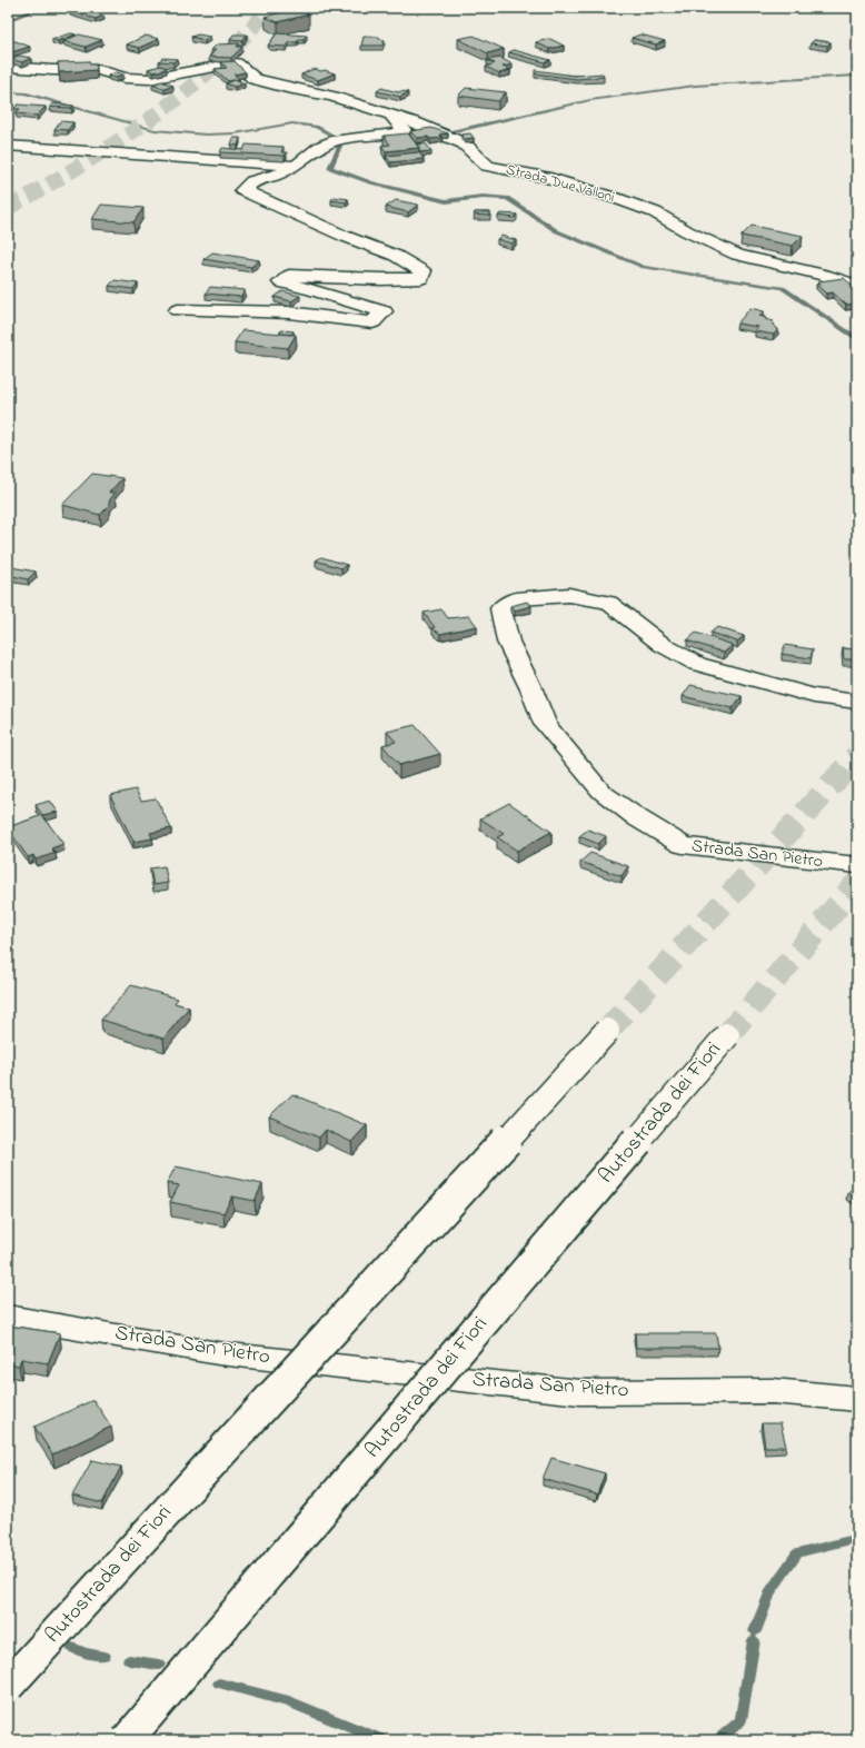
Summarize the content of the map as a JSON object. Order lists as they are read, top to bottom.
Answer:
{
  "streets": {
    "main road": ["Strada Due Valloni", "Strada San Pietro", "Autostrada dei Fiori"]
  }
}
